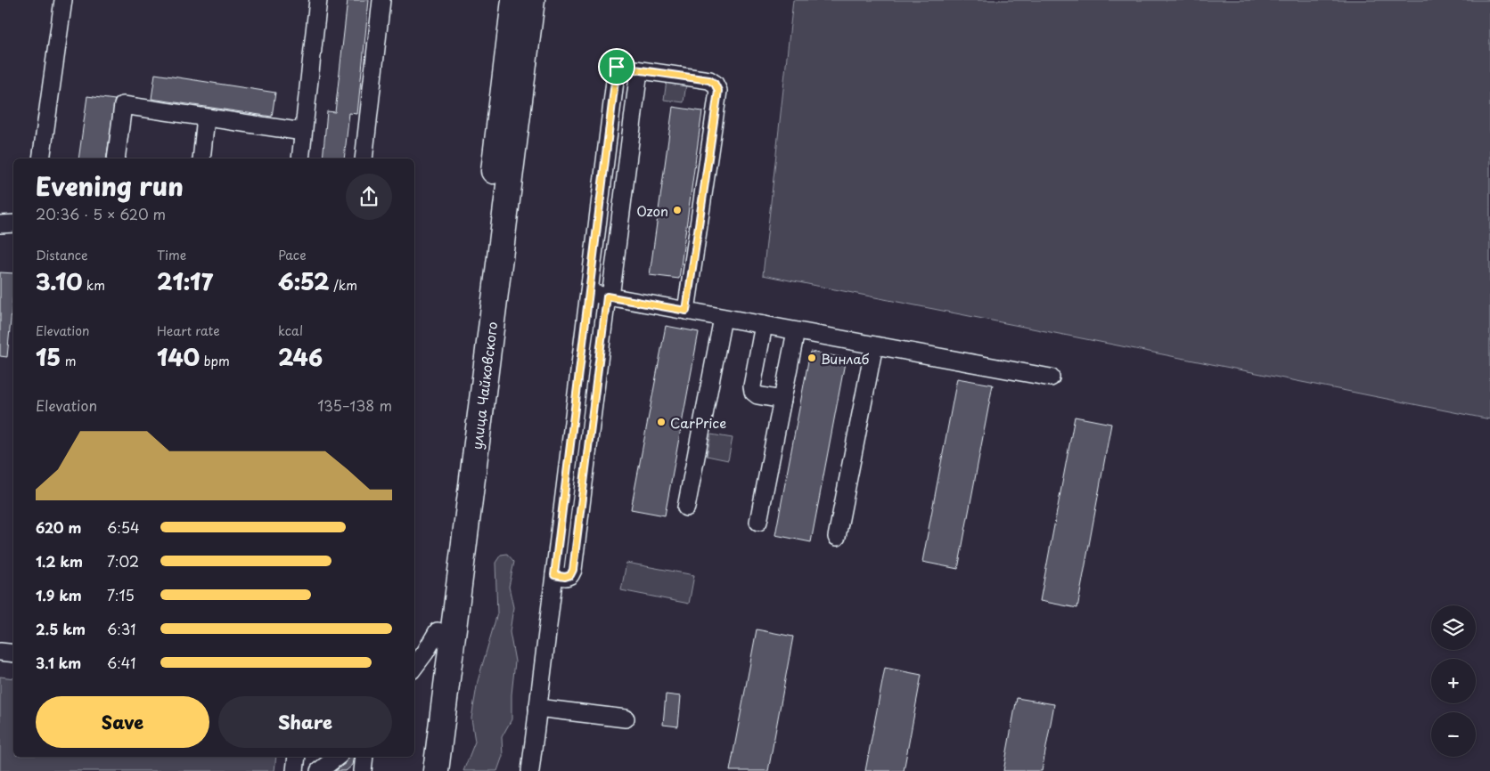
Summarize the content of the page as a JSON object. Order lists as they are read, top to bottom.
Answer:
{
  "streets": {
    "highway": ["улица Чайковского"]
  },
  "places": ["Ozon", "Винлаб", "CarPrice"],
  "page": {
    "heading": ["Evening run", "20:36 · 5 × 620 m"],
    "stats": [
      ["Distance", "3.10 km"],
      ["Time", "21:17"],
      ["Pace", "6:52 /km"],
      ["Elevation", "15 m"],
      ["Heart rate", "140 bpm"],
      ["kcal", "246"]
    ],
    "chart": ["Elevation", "135–138 m"],
    "list": [
      {
        "name": "620 m",
        "note": "6:54"
      },
      {
        "name": "1.2 km",
        "note": "7:02"
      },
      {
        "name": "1.9 km",
        "note": "7:15"
      },
      {
        "name": "2.5 km",
        "note": "6:31"
      },
      {
        "name": "3.1 km",
        "note": "6:41"
      }
    ],
    "map_buttons": ["+", "−"],
    "buttons": ["Save", "Share"]
  }
}
